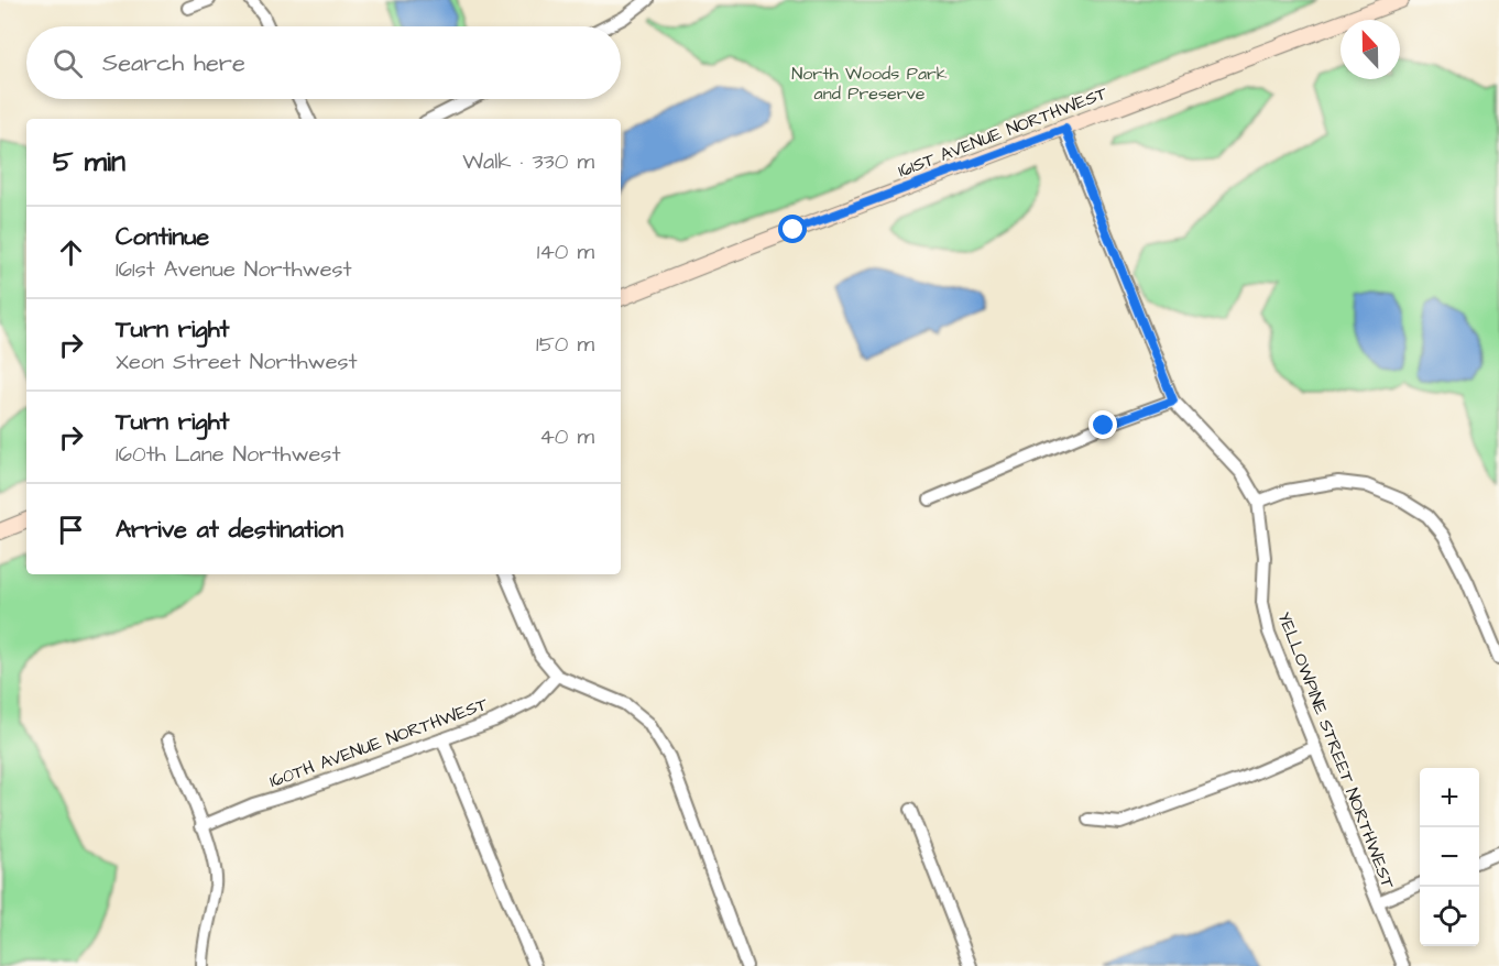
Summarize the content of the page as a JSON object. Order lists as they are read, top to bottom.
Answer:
{
  "streets": {
    "main road": ["161ST AVENUE NORTHWEST"],
    "street": ["160TH AVENUE NORTHWEST", "YELLOWPINE STREET NORTHWEST"]
  },
  "parks": ["North Woods Park and Preserve"],
  "north": "top",
  "page": {
    "search": "Search here",
    "heading": ["5 min", "Walk · 330 m"],
    "list": [
      ["Continue", "161st Avenue Northwest", "140 m"],
      ["Turn right", "Xeon Street Northwest", "150 m"],
      ["Turn right", "160th Lane Northwest", "40 m"],
      "Arrive at destination"
    ],
    "map_buttons": ["+", "−"]
  }
}
